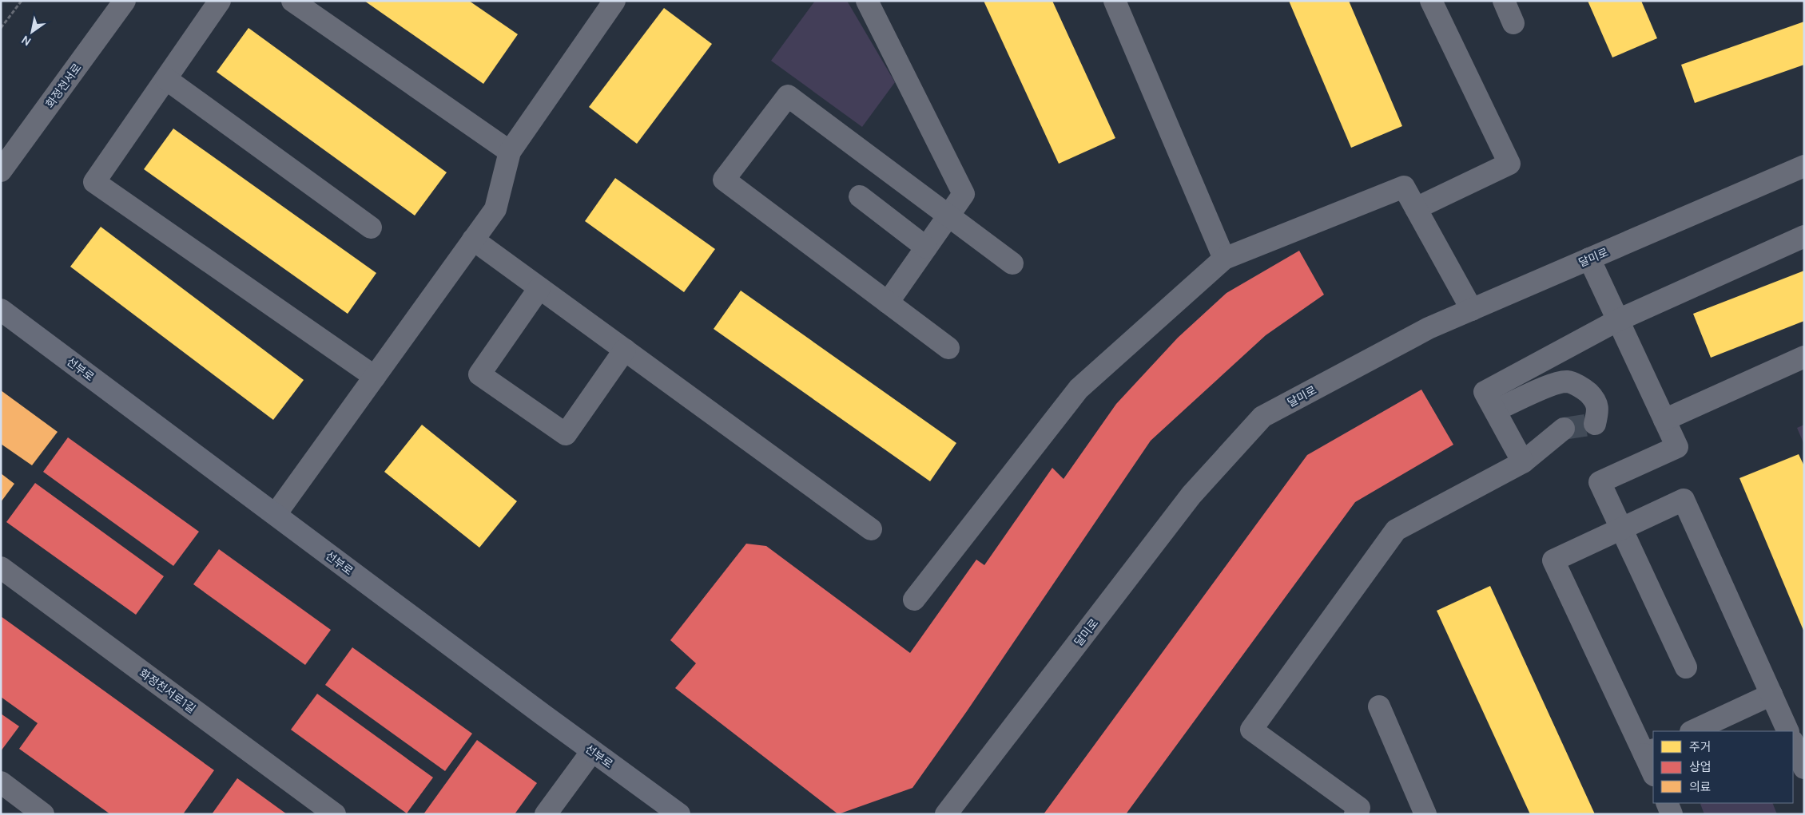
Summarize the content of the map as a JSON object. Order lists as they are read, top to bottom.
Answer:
{
  "streets": {
    "main road": ["선부로"],
    "street": ["화정천서로", "달미로", "화정천서로1길"]
  },
  "legend": ["주거", "상업", "의료"],
  "north": "bottom left"
}
